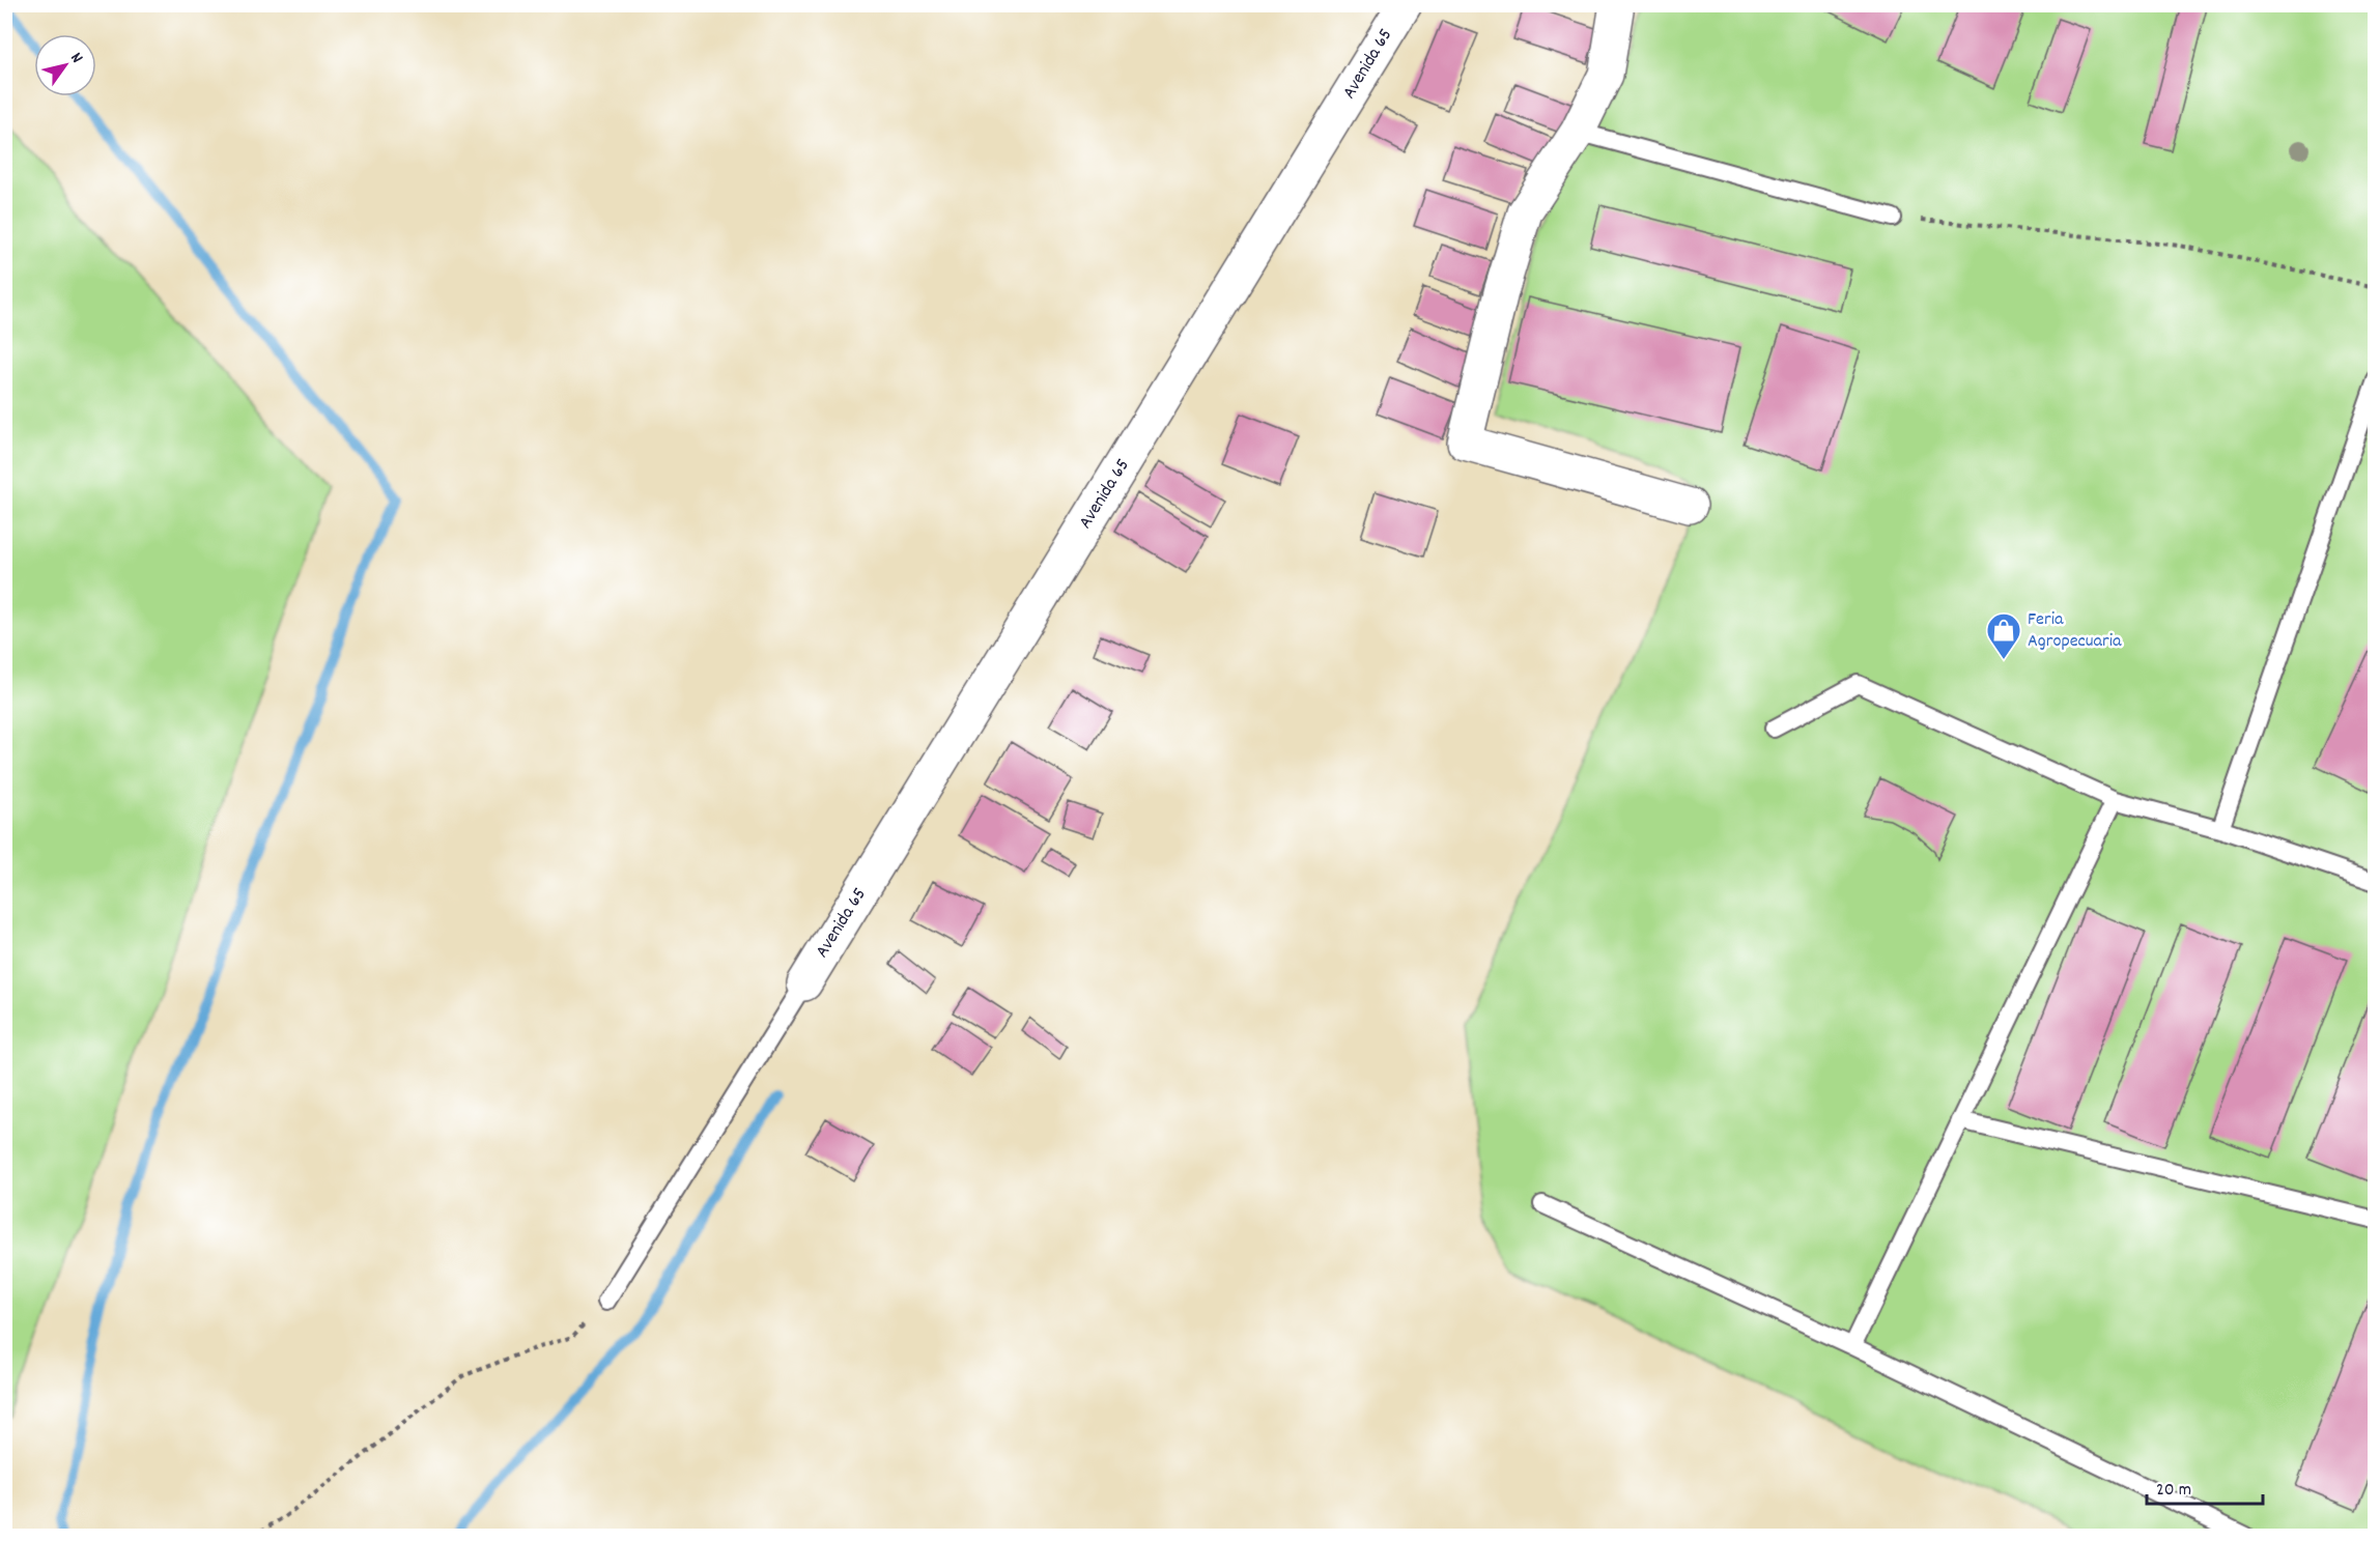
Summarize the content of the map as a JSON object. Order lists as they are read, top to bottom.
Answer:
{
  "streets": {
    "street": ["Avenida 65"]
  },
  "places": {
    "shop": ["Feria Agropecuaria"]
  },
  "scale_bar": "20 m",
  "north": "top right"
}
